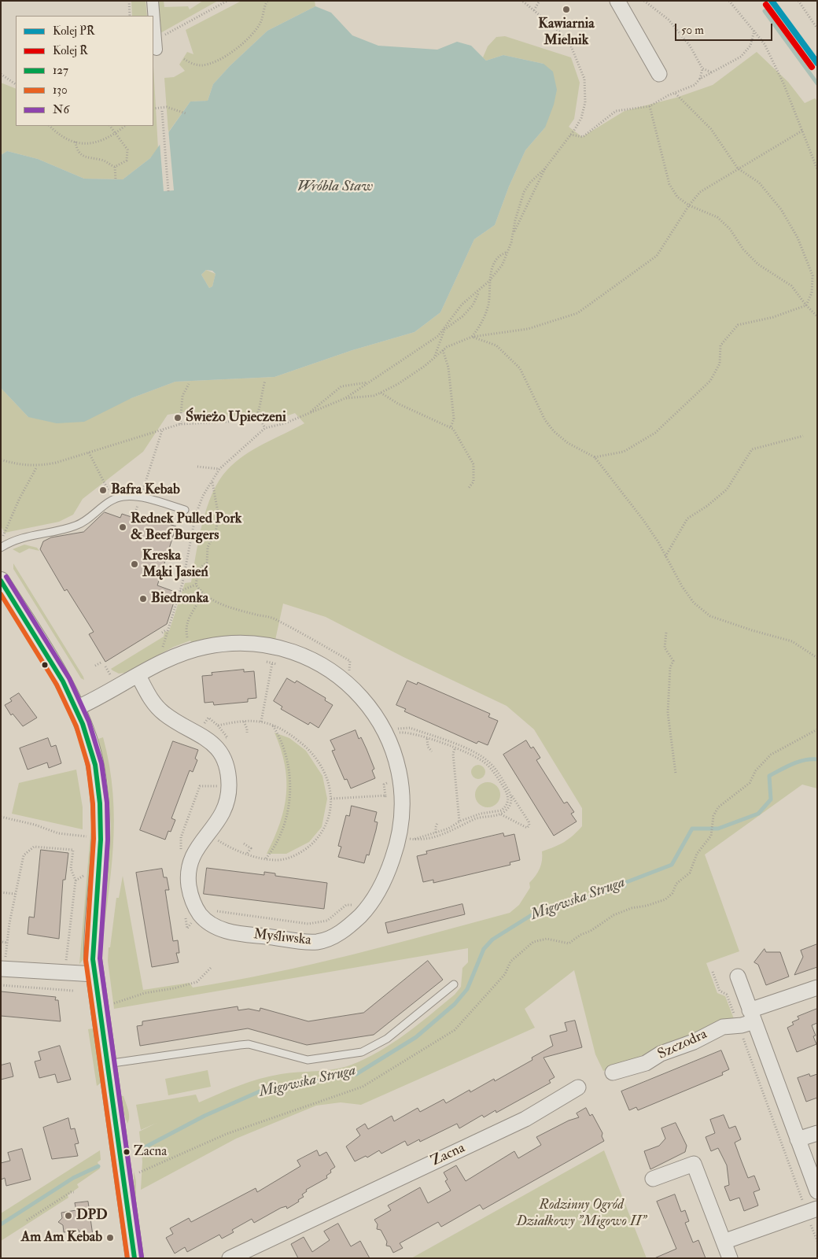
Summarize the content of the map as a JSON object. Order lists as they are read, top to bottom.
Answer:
{
  "streets": {
    "street": ["Myśliwska", "Szczodra", "Zacna"]
  },
  "water": ["Wróbla Staw", "Migowska Struga"],
  "parks": ["Rodzinny Ogród Działkowy \"Migowo II\""],
  "places": [
    "Kawiarnia Mielnik",
    "Świeżo Upieczeni",
    "Bafra Kebab",
    "Rednek Pulled Pork & Beef Burgers",
    "Kreska Mąki Jasień",
    "Biedronka",
    "Zacna",
    "DPD",
    "Am Am Kebab"
  ],
  "lines": [
    "rail line PR",
    "rail line R",
    "transit line N6",
    "transit line 127",
    "transit line 130"
  ],
  "legend": [
    "Kolej PR",
    "Kolej R",
    "127",
    "130",
    "N6"
  ],
  "scale_bar": "50 m"
}
